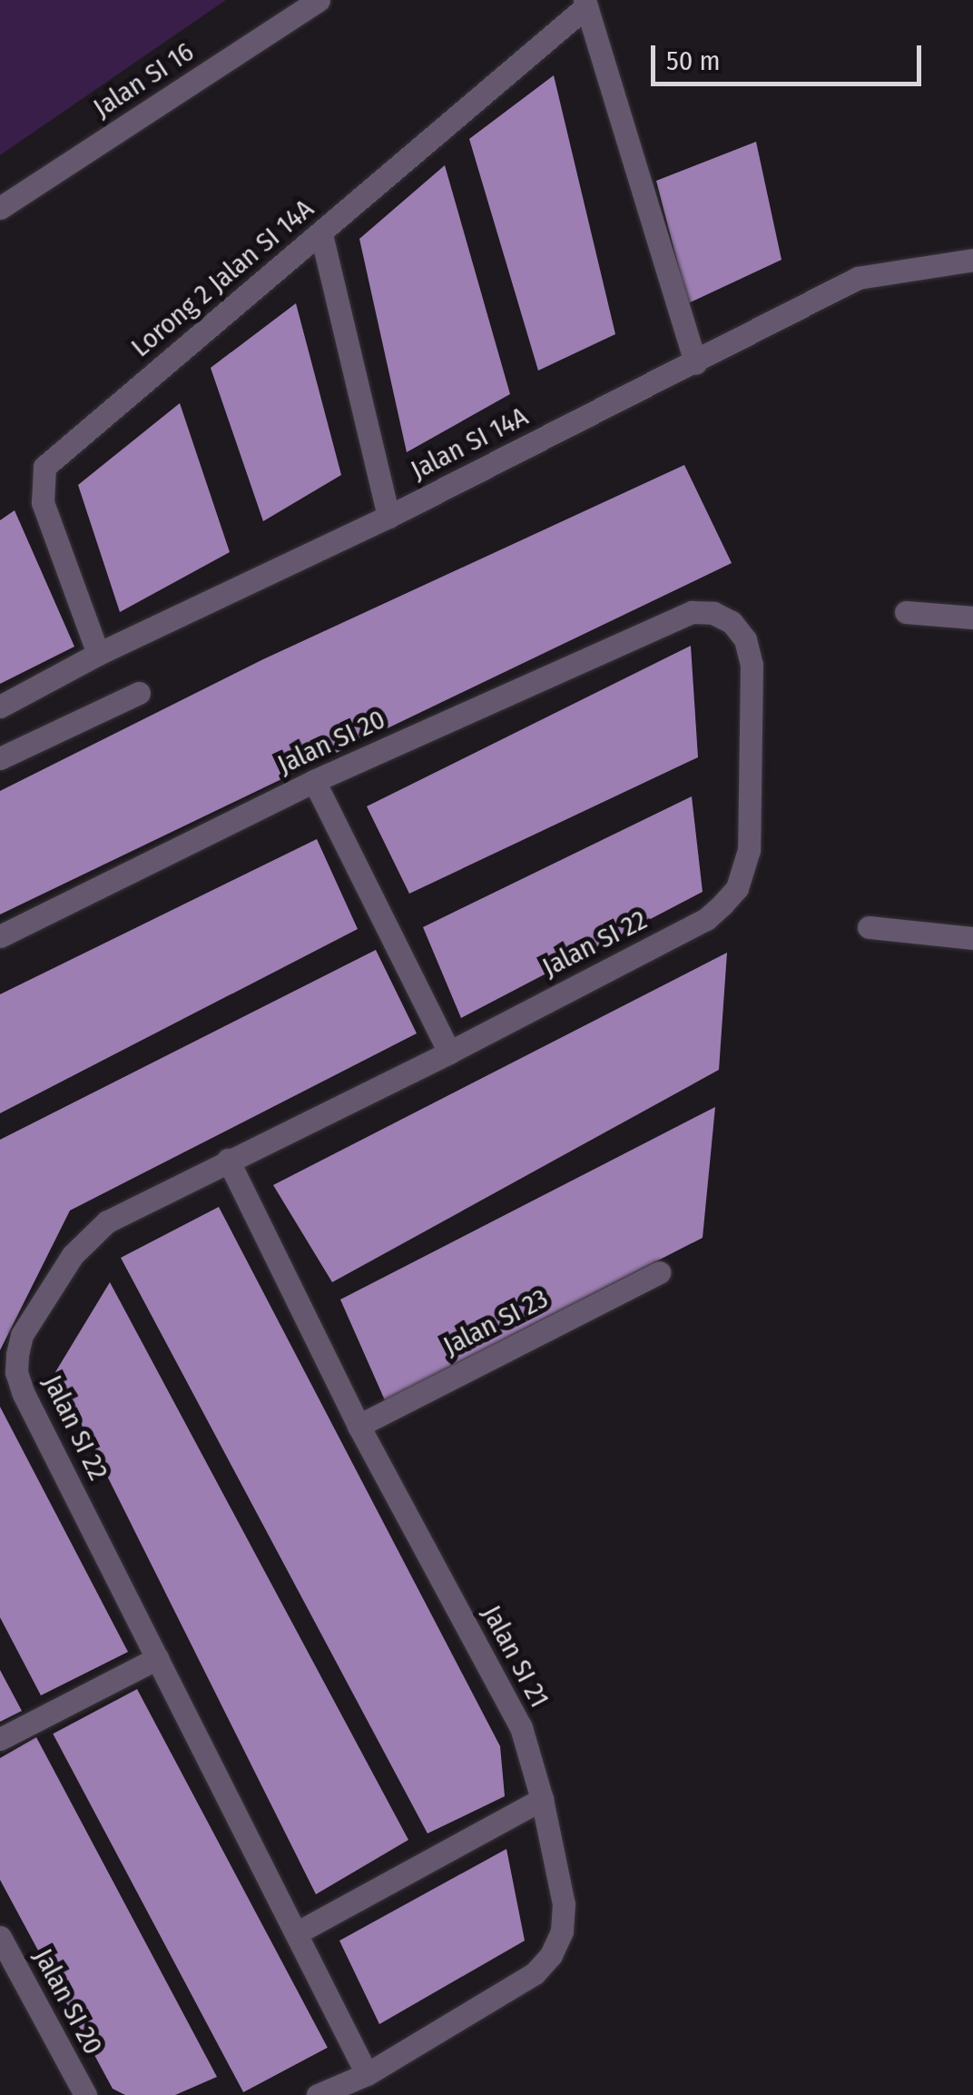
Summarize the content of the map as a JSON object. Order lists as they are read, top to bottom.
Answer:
{
  "streets": {
    "street": [
      "Jalan SI 16",
      "Lorong 2 Jalan SI 14A",
      "Jalan SI 14A",
      "Jalan SI 20",
      "Jalan SI 22",
      "Jalan SI 23",
      "Jalan SI 21"
    ]
  },
  "crossings": [
    ["Lorong 2 Jalan SI 14A", "Jalan SI 14A"],
    ["Jalan SI 20", "Jalan SI 22"],
    ["Jalan SI 22", "Jalan SI 21"],
    ["Jalan SI 23", "Jalan SI 21"]
  ],
  "scale_bar": "50 m"
}
